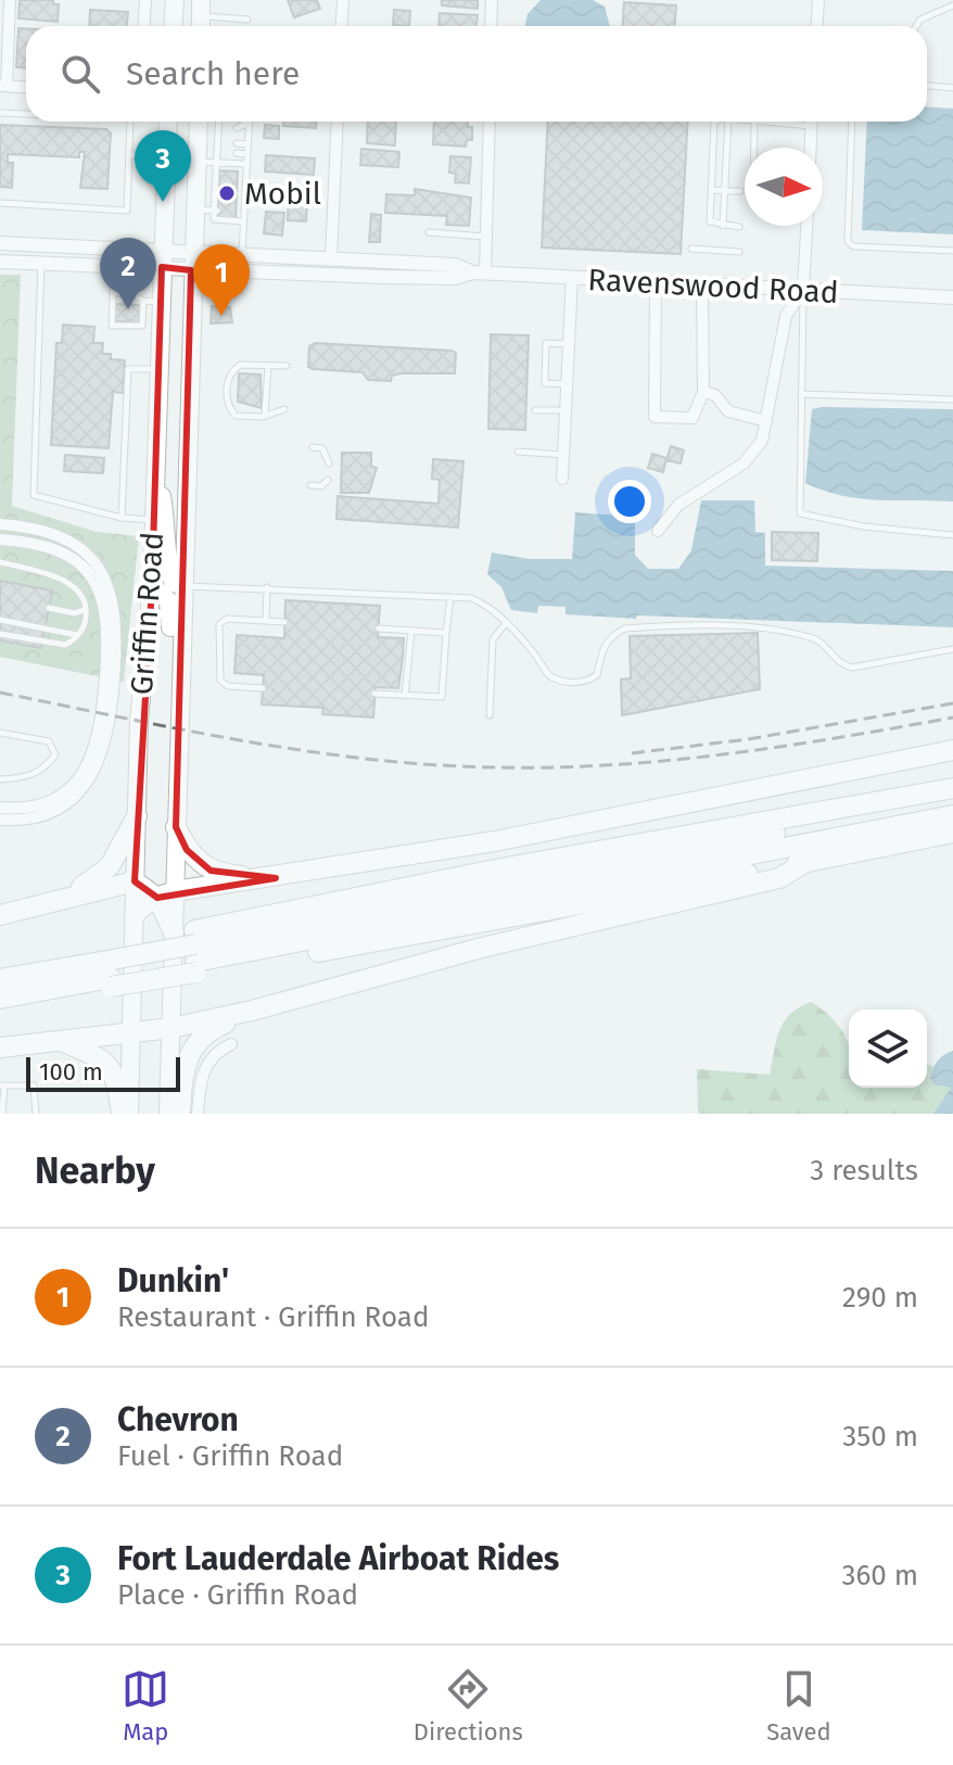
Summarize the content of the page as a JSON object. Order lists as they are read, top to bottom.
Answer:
{
  "streets": {
    "main road": ["Griffin Road"],
    "street": ["Ravenswood Road"]
  },
  "crossings": [
    ["Ravenswood Road", "Griffin Road"]
  ],
  "places": ["Mobil"],
  "scale_bar": "100 m",
  "north": "right",
  "page": {
    "search": "Search here",
    "pins": ["3", "2", "1"],
    "scale": "100 m",
    "heading": ["Nearby", "3 results"],
    "list": [
      {
        "mark": "1",
        "name": "Dunkin'",
        "note": "Restaurant · Griffin Road",
        "value": "290 m"
      },
      {
        "mark": "2",
        "name": "Chevron",
        "note": "Fuel · Griffin Road",
        "value": "350 m"
      },
      {
        "mark": "3",
        "name": "Fort Lauderdale Airboat Rides",
        "note": "Place · Griffin Road",
        "value": "360 m"
      }
    ],
    "nav": ["Map", "Directions", "Saved"]
  }
}
